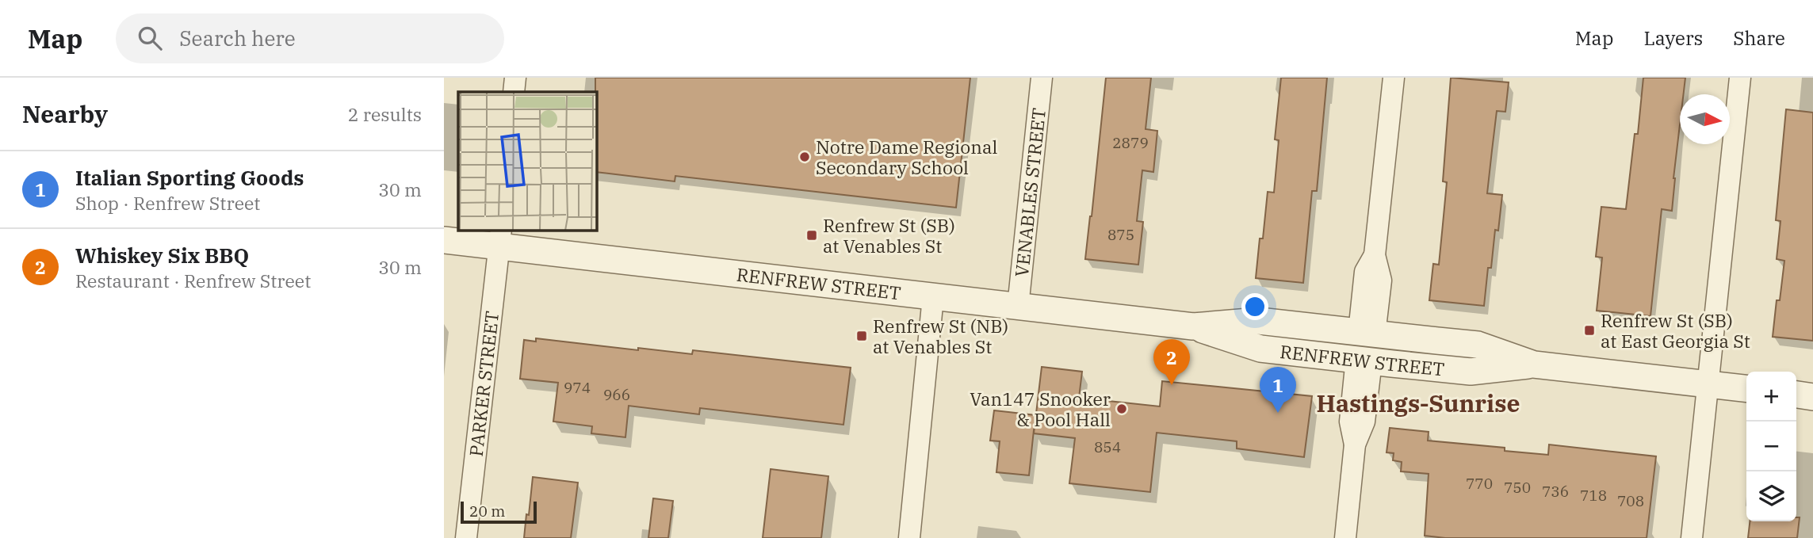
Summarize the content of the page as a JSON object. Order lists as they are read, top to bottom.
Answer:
{
  "streets": {
    "street": ["VENABLES STREET", "RENFREW STREET", "PARKER STREET"]
  },
  "crossings": [
    ["VENABLES STREET", "RENFREW STREET"],
    ["RENFREW STREET", "PARKER STREET"]
  ],
  "districts": ["Hastings-Sunrise"],
  "places": {
    "other": ["Notre Dame Regional Secondary School", "Van147 Snooker & Pool Hall"],
    "transit": ["Renfrew St (SB) at Venables St", "Renfrew St (SB) at East Georgia St", "Renfrew St (NB) at Venables St"]
  },
  "house_numbers": [
    "2879",
    "875",
    "974",
    "966",
    "854",
    "770",
    "750",
    "736",
    "718",
    "708"
  ],
  "scale_bar": "20 m",
  "north": "right",
  "page": {
    "header": "Map",
    "search": "Search here",
    "nav": ["Map", "Layers", "Share"],
    "heading": ["Nearby", "2 results"],
    "list": [
      {
        "mark": "1",
        "name": "Italian Sporting Goods",
        "note": "Shop · Renfrew Street",
        "value": "30 m"
      },
      {
        "mark": "2",
        "name": "Whiskey Six BBQ",
        "note": "Restaurant · Renfrew Street",
        "value": "30 m"
      }
    ],
    "pins": ["2", "1"],
    "map_buttons": ["+", "−"],
    "scale": "20 m"
  }
}
